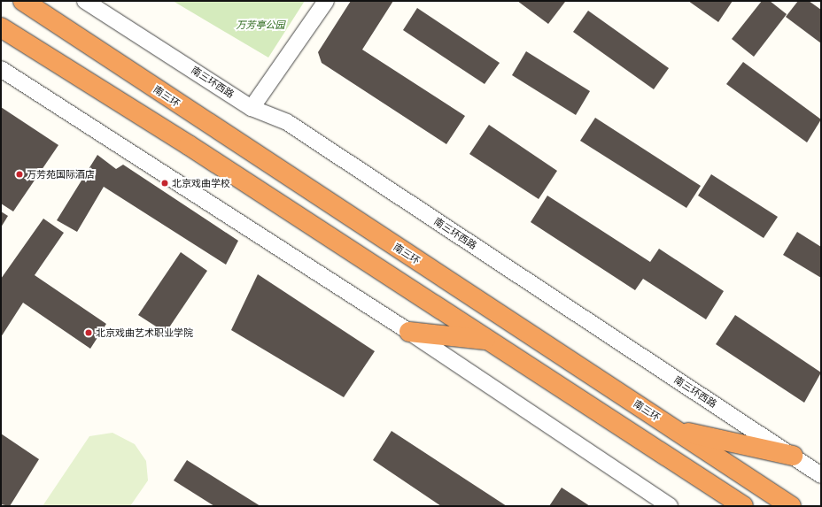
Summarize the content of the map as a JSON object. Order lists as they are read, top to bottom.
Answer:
{
  "streets": {
    "highway": ["南三环"],
    "street": ["南三环西路"]
  },
  "parks": ["万芳亭公园"],
  "places": ["万芳苑国际酒店", "北京戏曲学校", "北京戏曲艺术职业学院"]
}
